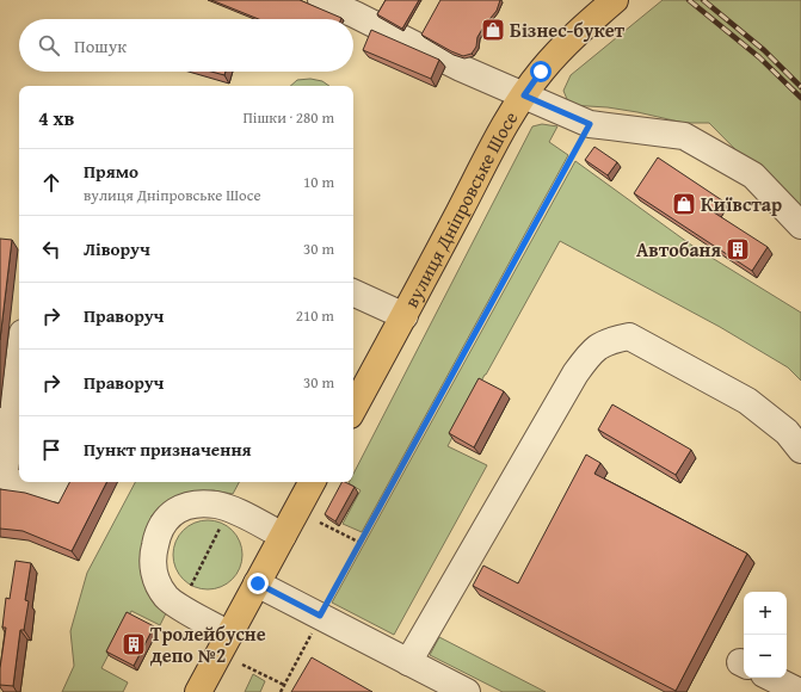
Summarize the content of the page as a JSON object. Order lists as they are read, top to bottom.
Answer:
{
  "streets": {
    "main road": ["вулиця Дніпровське Шосе"]
  },
  "places": {
    "shop": ["Бізнес-букет", "Київстар"],
    "building": ["Автобаня", "Тролейбусне депо №2"]
  },
  "page": {
    "search": "Пошук",
    "heading": ["4 хв", "Пішки · 280 m"],
    "list": [
      ["Прямо", "вулиця Дніпровське Шосе", "10 m"],
      ["Ліворуч", "30 m"],
      ["Праворуч", "210 m"],
      ["Праворуч", "30 m"],
      "Пункт призначення"
    ],
    "map_buttons": ["+", "−"]
  }
}
